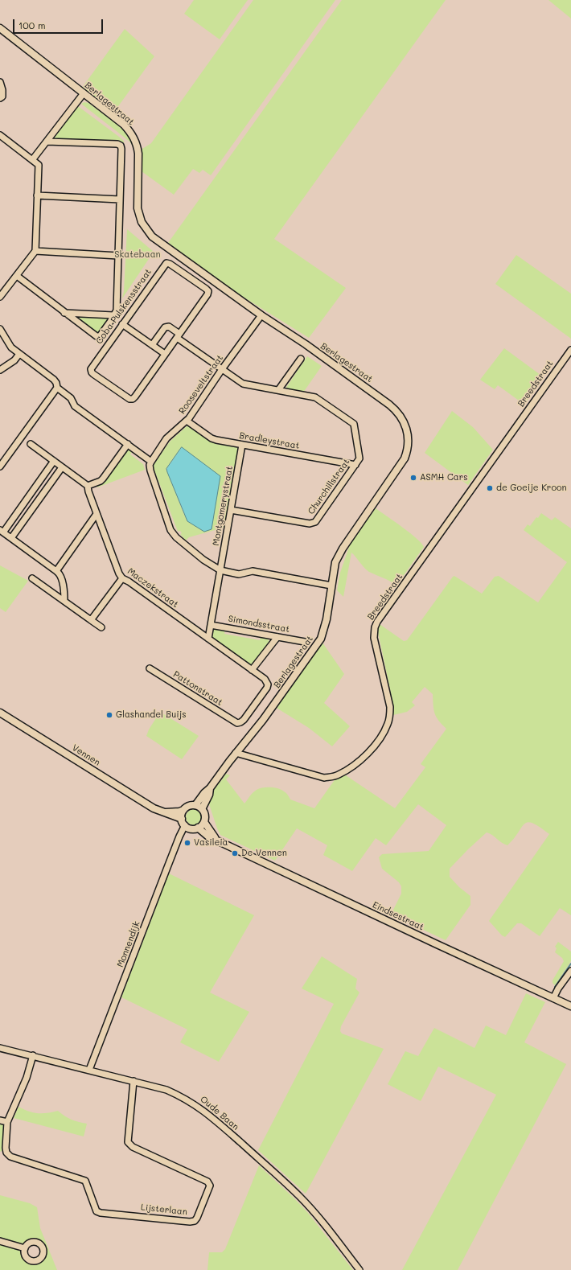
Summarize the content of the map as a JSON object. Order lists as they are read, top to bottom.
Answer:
{
  "streets": {
    "street": [
      "Berlagestraat",
      "Coba Pulskensstraat",
      "Breedstraat",
      "Rooseveltstraat",
      "Bradleystraat",
      "Churchillstraat",
      "Montgomerystraat",
      "Maczekstraat",
      "Simondsstraat",
      "Pattonstraat",
      "Vennen",
      "Eindsestraat",
      "Monnendijk",
      "Oude Baan",
      "Lijsterlaan"
    ]
  },
  "crossings": [
    ["Berlagestraat", "Breedstraat"],
    ["Berlagestraat", "Rooseveltstraat"],
    ["Berlagestraat", "Vennen"],
    ["Berlagestraat", "Eindsestraat"],
    ["Berlagestraat", "Monnendijk"],
    ["Coba Pulskensstraat", "Churchillstraat"],
    ["Rooseveltstraat", "Bradleystraat"],
    ["Rooseveltstraat", "Churchillstraat"],
    ["Bradleystraat", "Churchillstraat"],
    ["Bradleystraat", "Montgomerystraat"],
    ["Churchillstraat", "Montgomerystraat"],
    ["Maczekstraat", "Pattonstraat"],
    ["Vennen", "Eindsestraat"],
    ["Vennen", "Monnendijk"],
    ["Eindsestraat", "Monnendijk"],
    ["Monnendijk", "Oude Baan"],
    ["Oude Baan", "Lijsterlaan"]
  ],
  "parks": ["Skatebaan"],
  "places": [
    "ASMH Cars",
    "de Goeije Kroon",
    "Glashandel Buijs",
    "Vasileia",
    "De Vennen"
  ],
  "scale_bar": "100 m"
}
